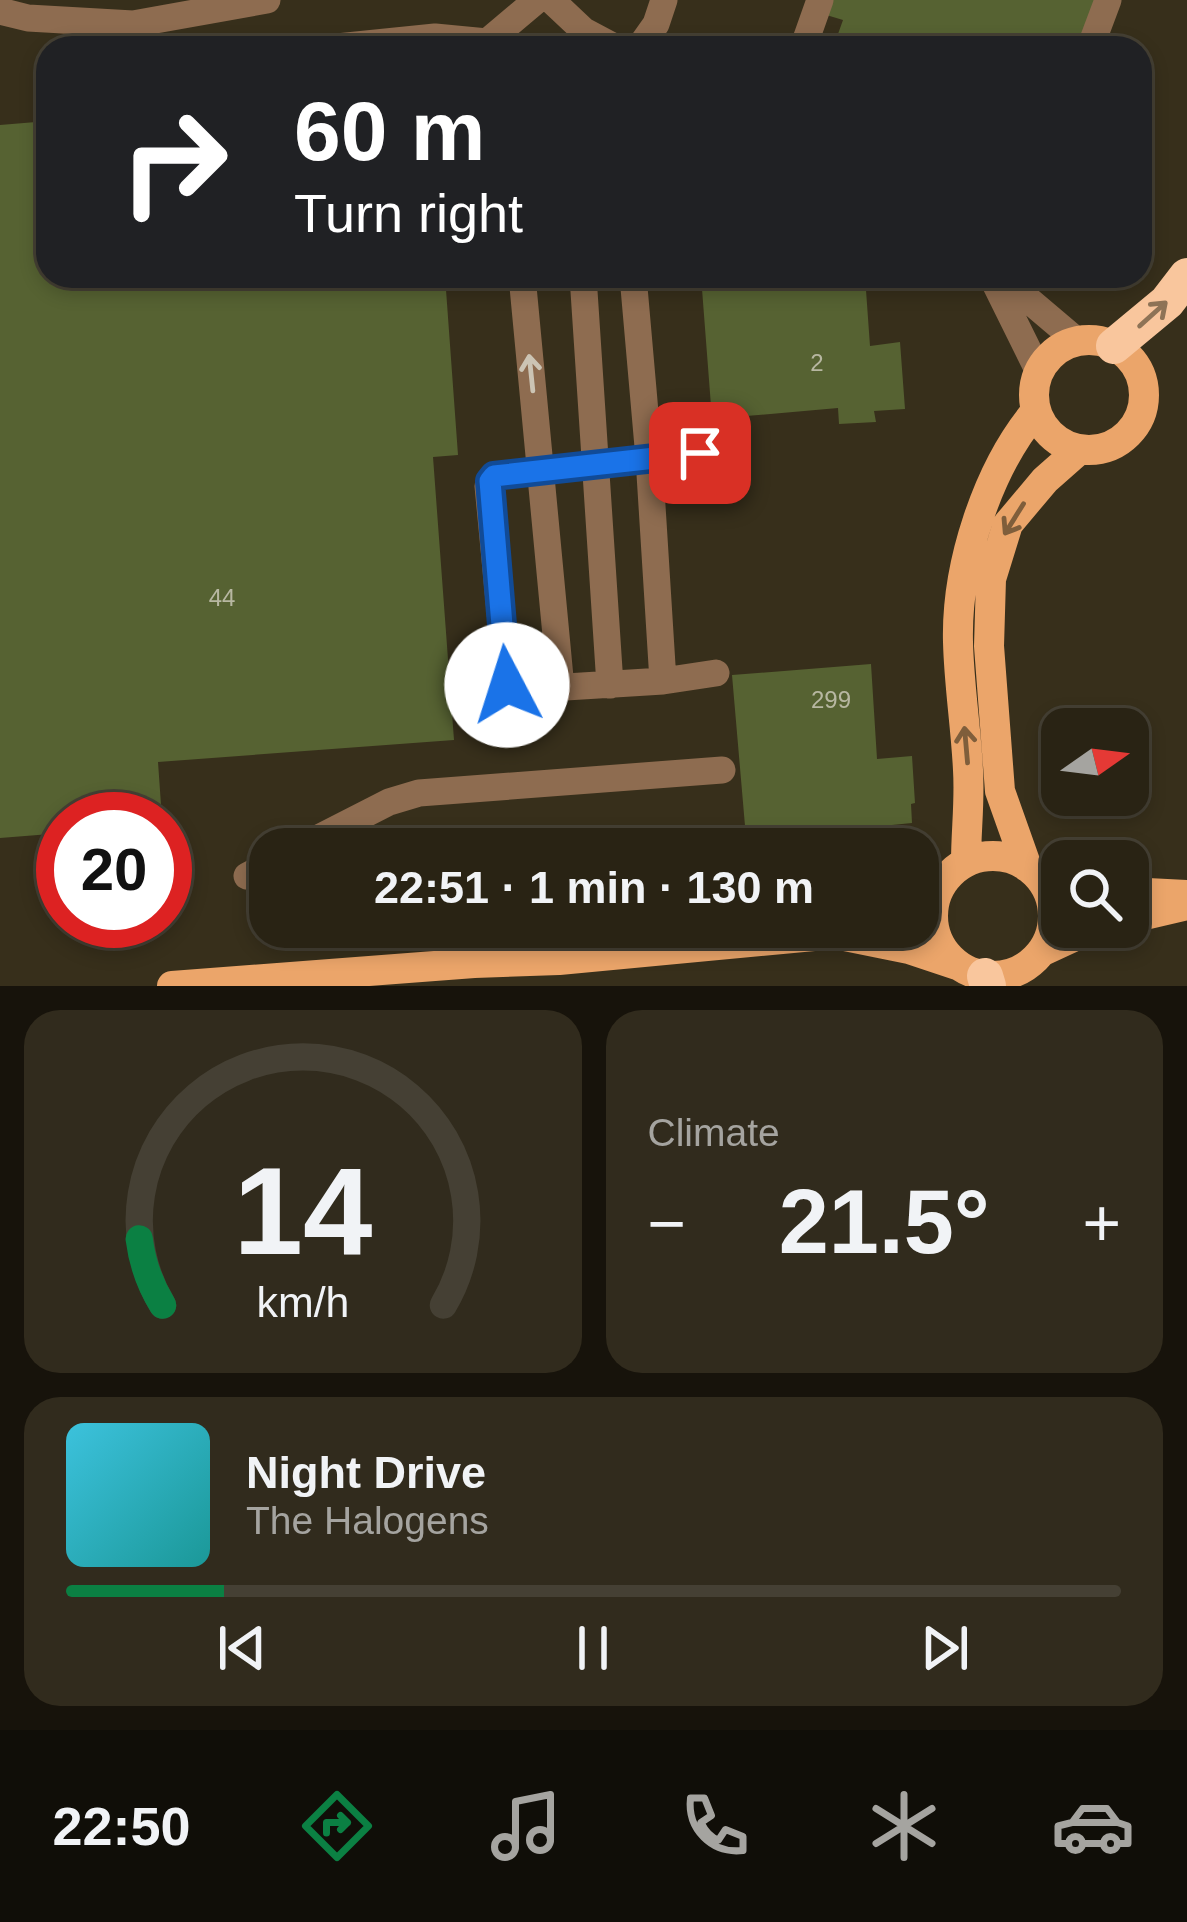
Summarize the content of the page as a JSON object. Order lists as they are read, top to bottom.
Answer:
{
  "house_numbers": ["2", "44", "299"],
  "north": "right",
  "page": {
    "turn": ["60 m", "Turn right"],
    "limit": "20",
    "trip": "22:51 · 1 min · 130 m",
    "tile": "Climate",
    "heat": ["−", "21.5°", "+"],
    "song": ["Night Drive", "The Halogens"],
    "tabs": "22:50",
    "gauge": ["14", "km/h"]
  }
}
